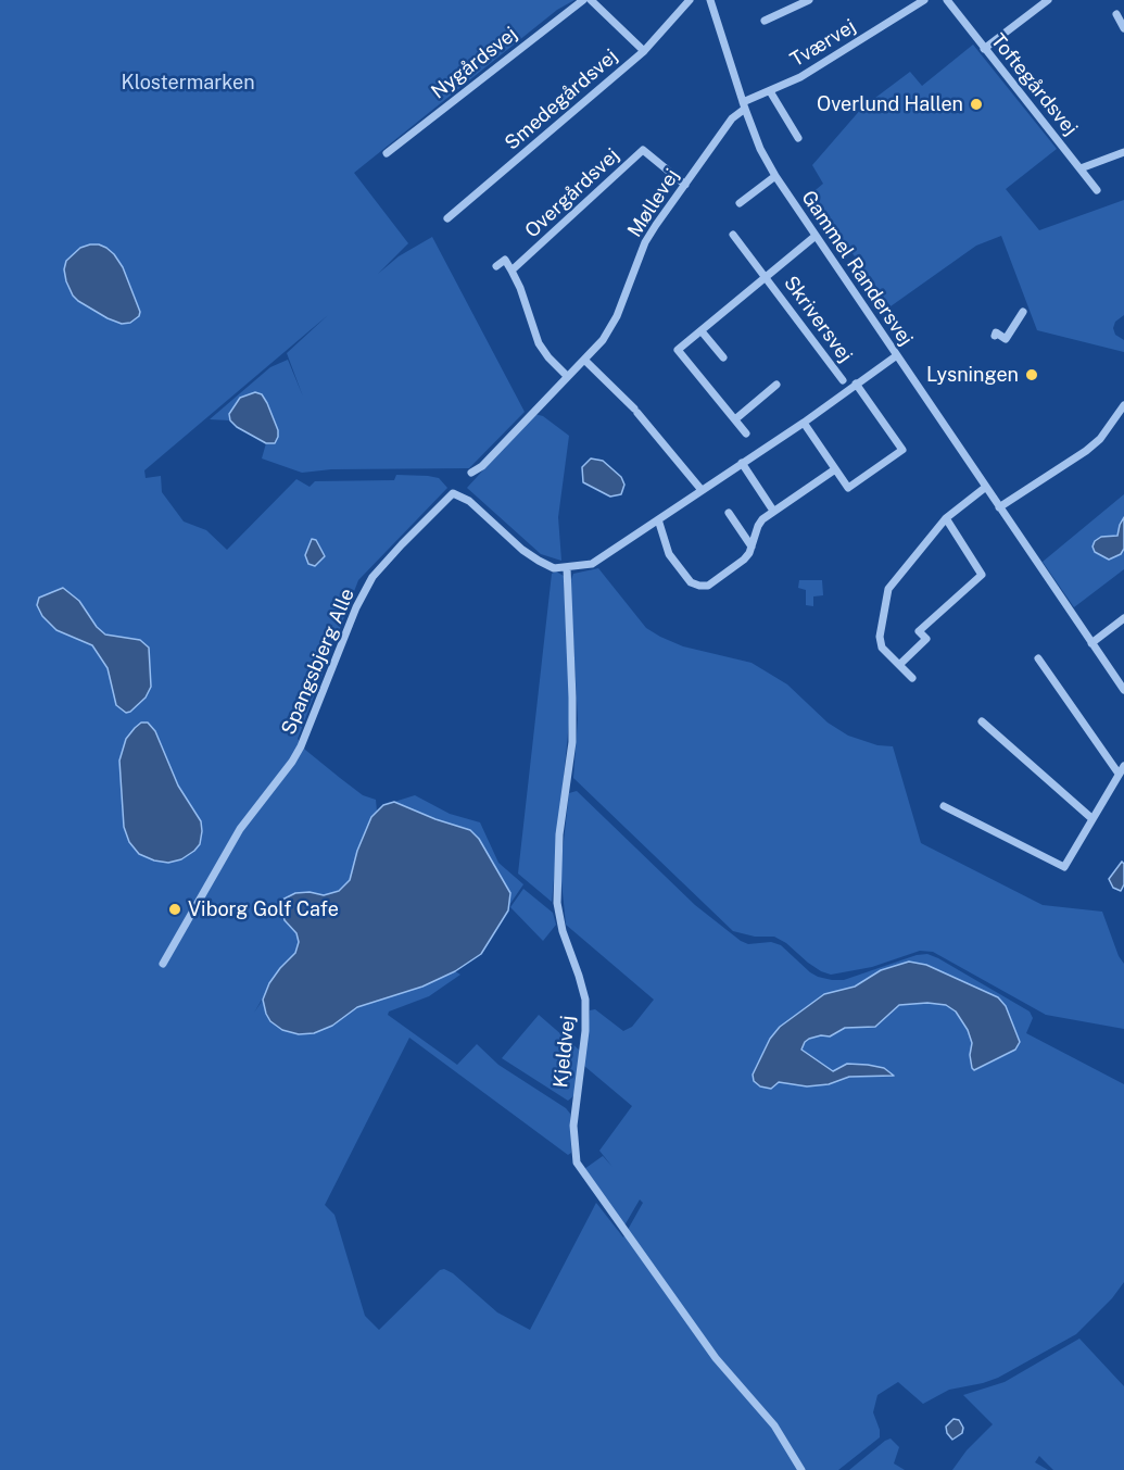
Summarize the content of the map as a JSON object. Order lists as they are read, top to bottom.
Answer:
{
  "streets": {
    "street": [
      "Tværvej",
      "Nygårdsvej",
      "Toftegårdsvej",
      "Smedegårdsvej",
      "Overgårdsvej",
      "Møllevej",
      "Gammel Randersvej",
      "Skriversvej",
      "Spangsbjerg Alle",
      "Kjeldvej"
    ]
  },
  "crossings": [
    ["Tværvej", "Møllevej"],
    ["Tværvej", "Gammel Randersvej"],
    ["Overgårdsvej", "Møllevej"],
    ["Møllevej", "Gammel Randersvej"],
    ["Gammel Randersvej", "Skriversvej"],
    ["Spangsbjerg Alle", "Kjeldvej"]
  ],
  "parks": ["Klostermarken"],
  "places": ["Overlund Hallen", "Lysningen", "Viborg Golf Cafe"]
}
